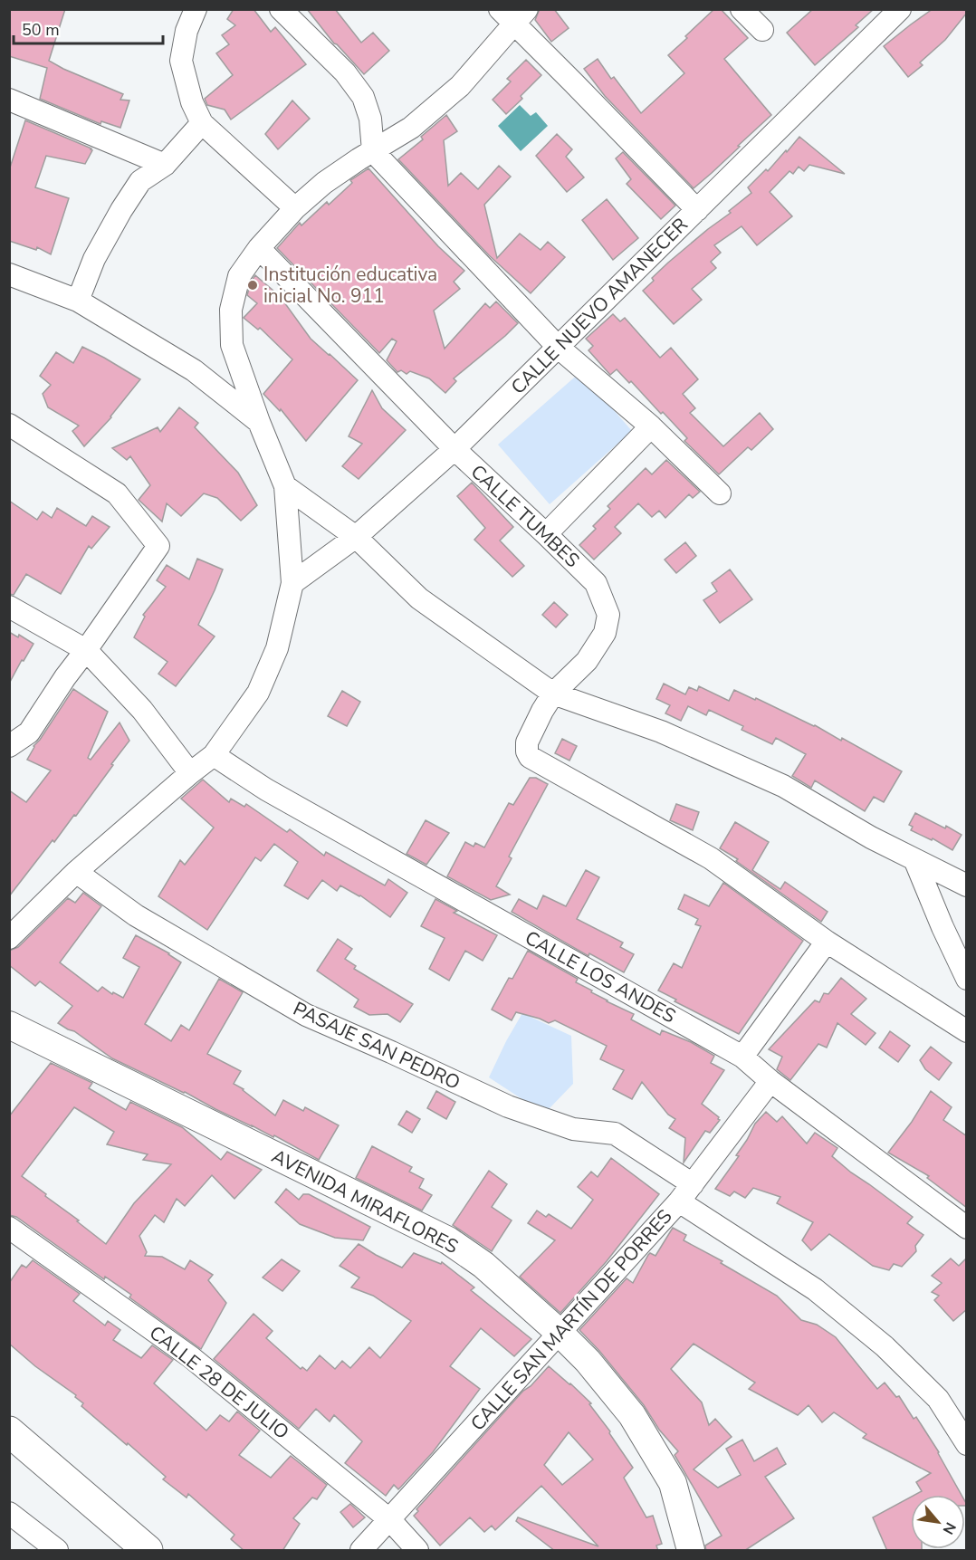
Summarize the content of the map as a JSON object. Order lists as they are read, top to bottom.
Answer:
{
  "streets": {
    "street": [
      "CALLE NUEVO AMANECER",
      "CALLE TUMBES",
      "CALLE LOS ANDES",
      "PASAJE SAN PEDRO",
      "AVENIDA MIRAFLORES",
      "CALLE SAN MARTÍN DE PORRES",
      "CALLE 28 DE JULIO"
    ]
  },
  "crossings": [
    ["CALLE NUEVO AMANECER", "CALLE TUMBES"],
    ["CALLE LOS ANDES", "CALLE SAN MARTÍN DE PORRES"],
    ["PASAJE SAN PEDRO", "CALLE SAN MARTÍN DE PORRES"],
    ["AVENIDA MIRAFLORES", "CALLE SAN MARTÍN DE PORRES"],
    ["CALLE SAN MARTÍN DE PORRES", "CALLE 28 DE JULIO"]
  ],
  "places": ["Institución educativa inicial No. 911"],
  "scale_bar": "50 m",
  "north": "bottom right"
}
